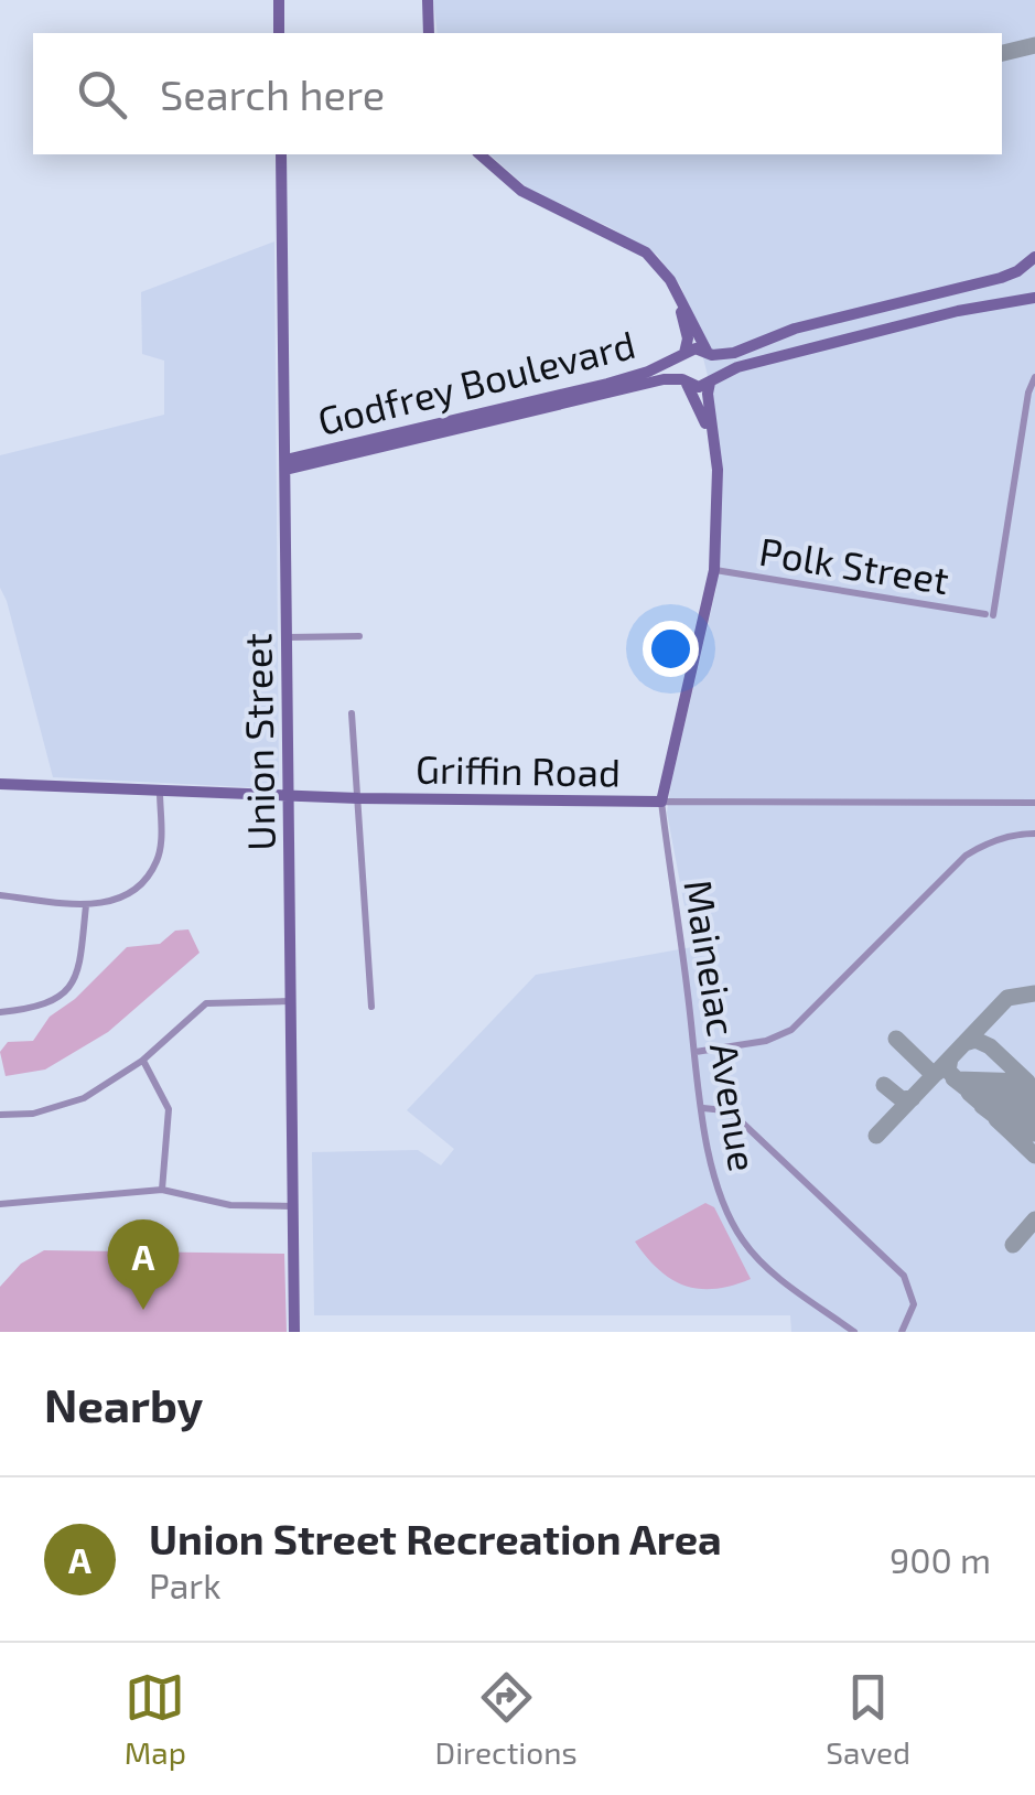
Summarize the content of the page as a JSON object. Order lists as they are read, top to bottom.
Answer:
{
  "streets": {
    "street": [
      "Godfrey Boulevard",
      "Polk Street",
      "Union Street",
      "Griffin Road",
      "Maineiac Avenue"
    ]
  },
  "crossings": [
    ["Godfrey Boulevard", "Union Street"],
    ["Union Street", "Griffin Road"],
    ["Griffin Road", "Maineiac Avenue"]
  ],
  "page": {
    "search": "Search here",
    "pins": "A",
    "heading": "Nearby",
    "list": [
      {
        "mark": "A",
        "name": "Union Street Recreation Area",
        "note": "Park",
        "value": "900 m"
      }
    ],
    "nav": ["Map", "Directions", "Saved"]
  }
}
